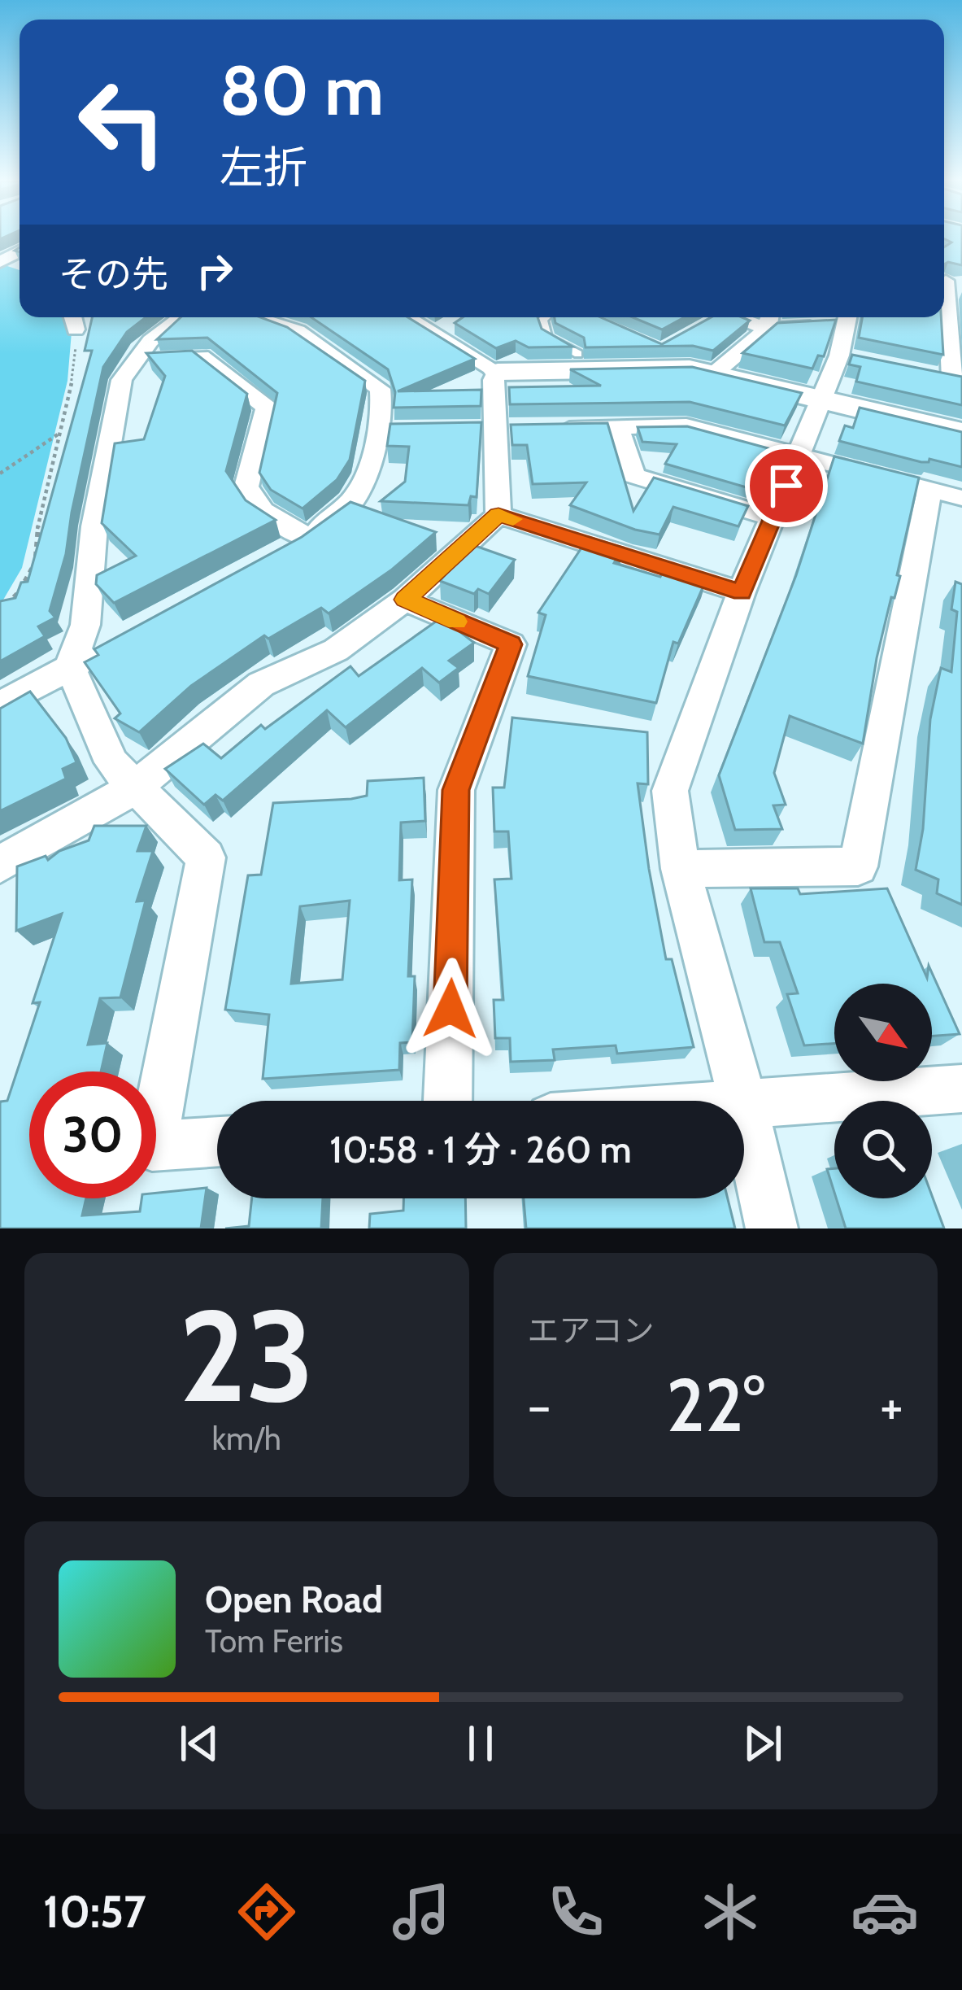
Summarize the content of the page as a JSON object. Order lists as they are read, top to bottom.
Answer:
{
  "north": "bottom right",
  "page": {
    "turn": ["80 m", "左折"],
    "then": "その先",
    "limit": "30",
    "trip": "10:58 · 1 分 · 260 m",
    "tile": [
      ["23", "km/h"],
      "エアコン"
    ],
    "heat": ["−", "22°", "+"],
    "song": ["Open Road", "Tom Ferris"],
    "tabs": "10:57"
  }
}
